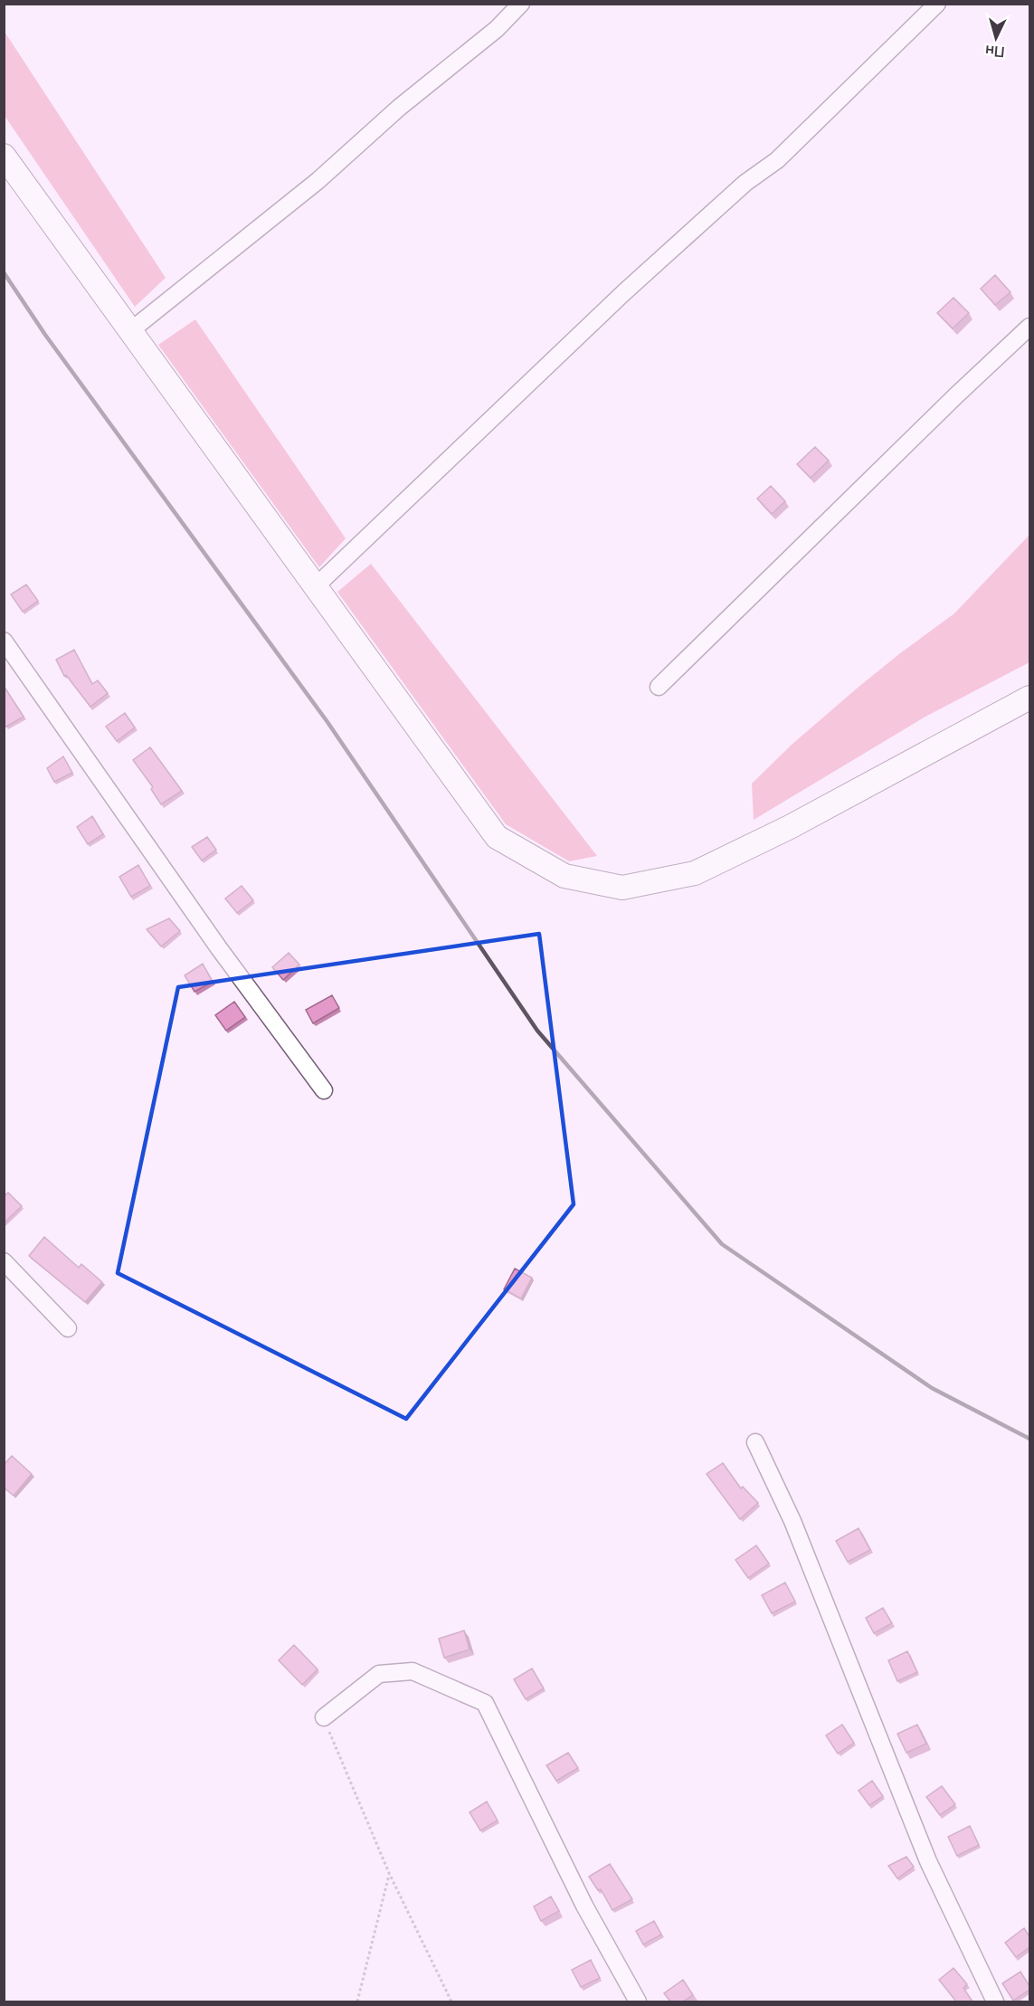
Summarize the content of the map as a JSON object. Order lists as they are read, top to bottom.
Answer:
{
  "north": "bottom"
}
